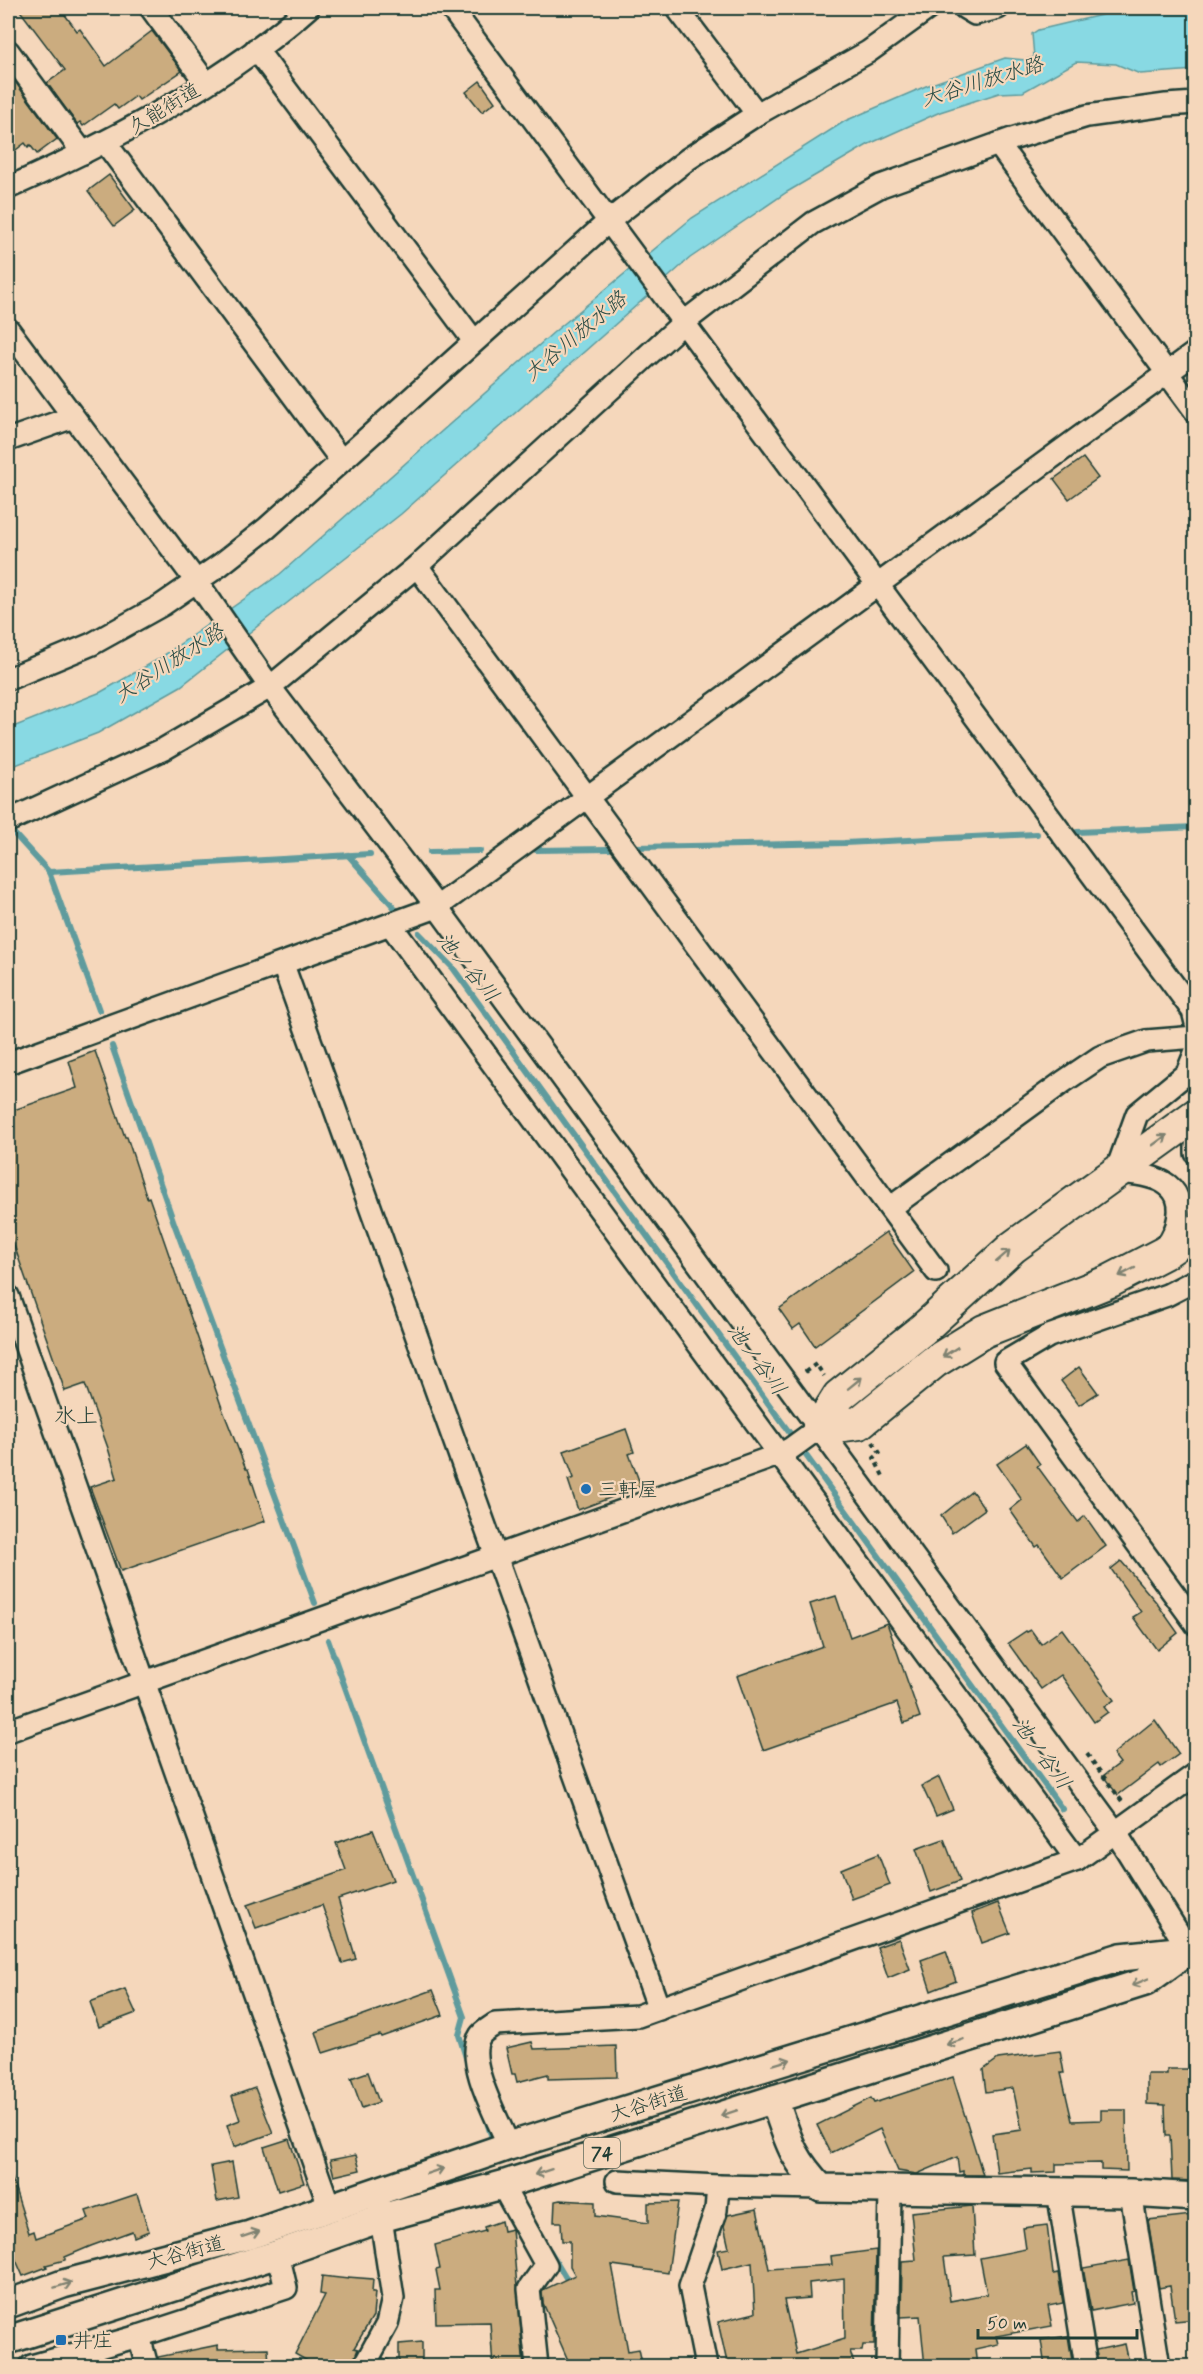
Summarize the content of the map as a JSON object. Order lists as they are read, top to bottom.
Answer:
{
  "streets": {
    "main road": ["大谷街道", "74"],
    "street": ["久能街道"]
  },
  "districts": ["水上"],
  "water": ["大谷川放水路", "池ノ谷川"],
  "places": {
    "other": ["三軒屋"],
    "transit": ["井庄"]
  },
  "scale_bar": "50 m"
}
